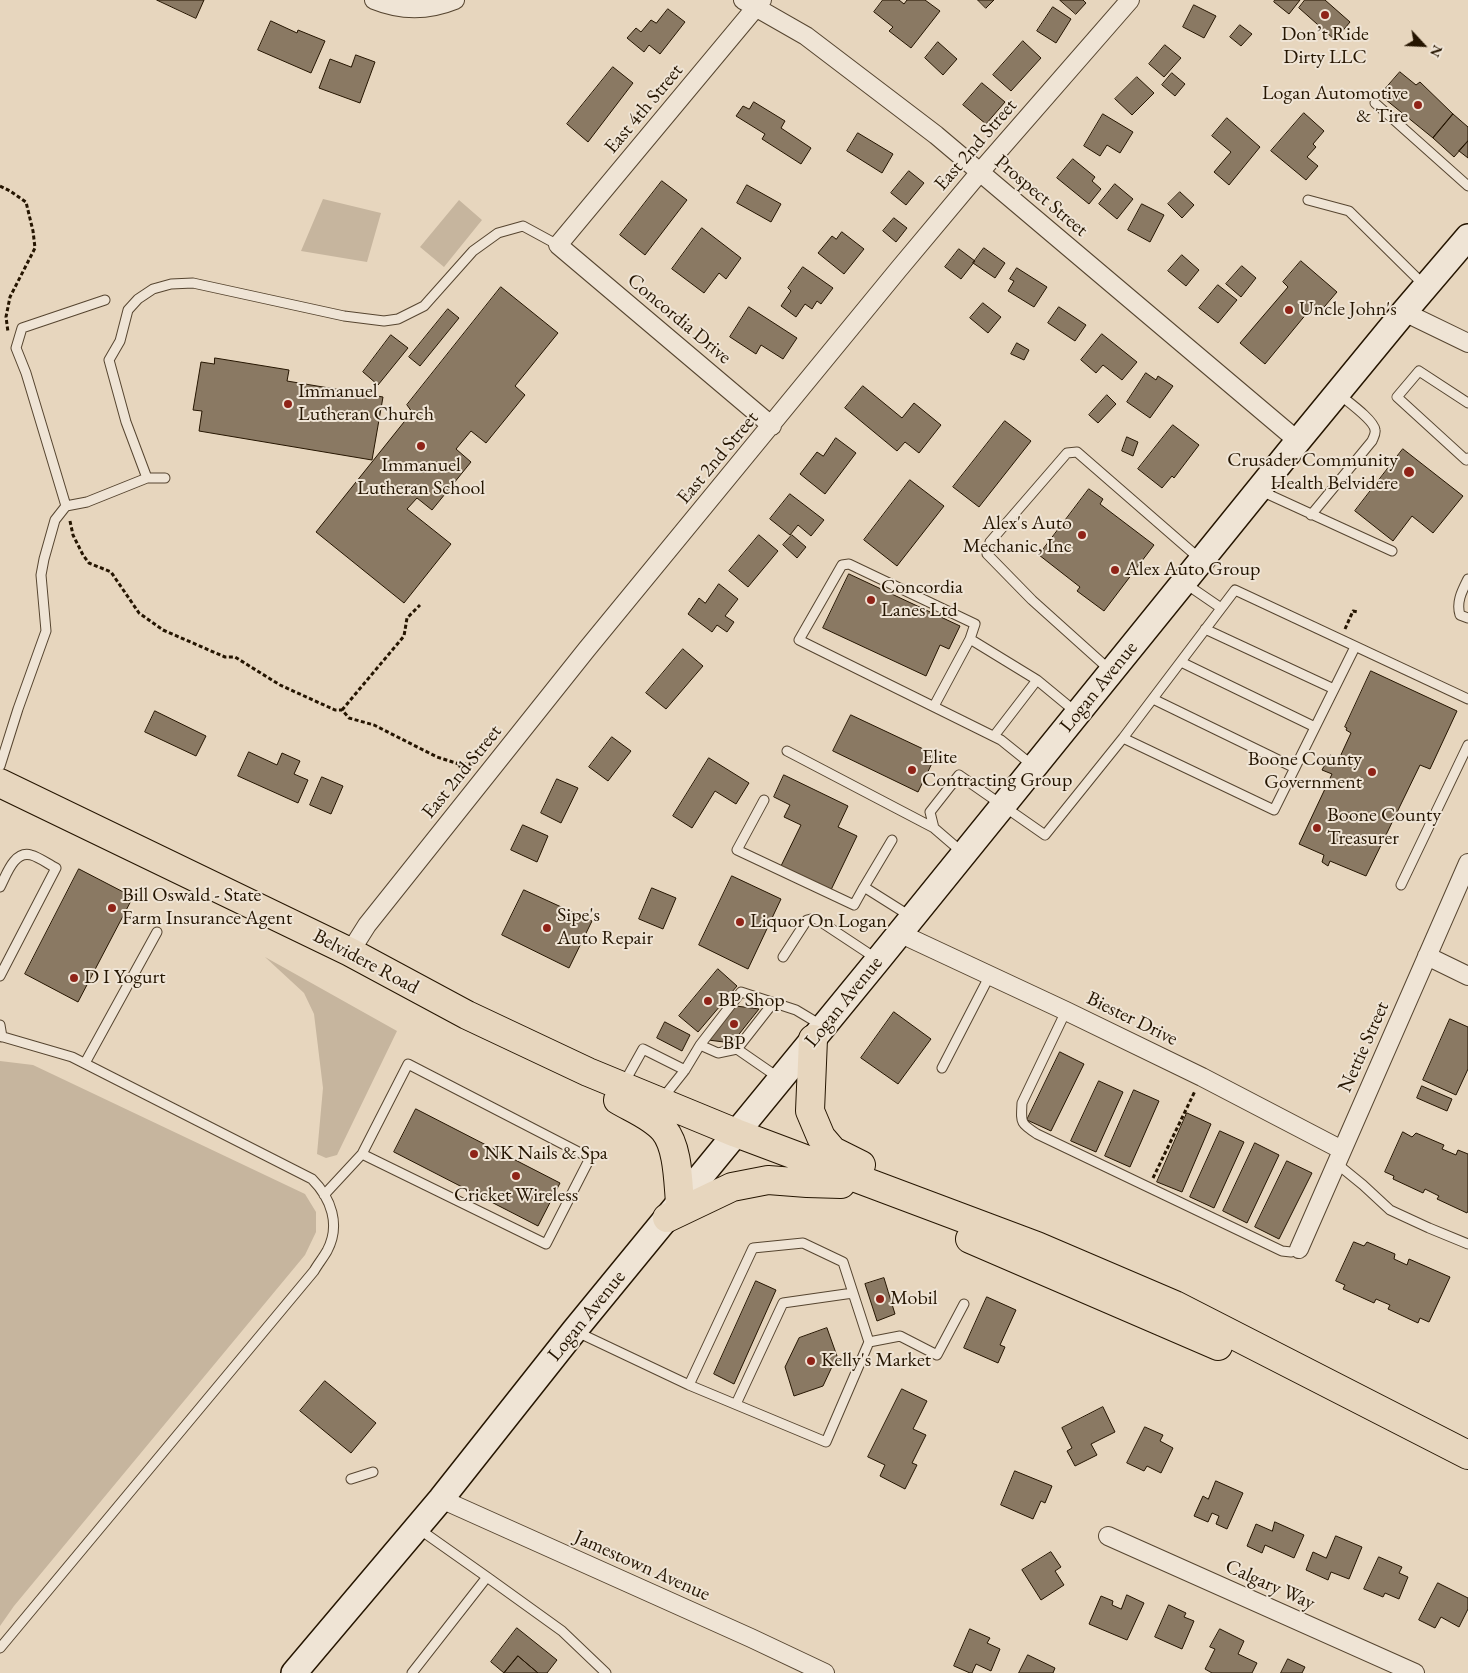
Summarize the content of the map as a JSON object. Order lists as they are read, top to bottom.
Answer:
{
  "streets": {
    "main road": ["Logan Avenue", "Belvidere Road"],
    "street": [
      "East 4th Street",
      "East 2nd Street",
      "Prospect Street",
      "Concordia Drive",
      "Biester Drive",
      "Nettie Street",
      "Jamestown Avenue",
      "Calgary Way"
    ]
  },
  "crossings": [
    ["East 4th Street", "Prospect Street"],
    ["East 4th Street", "Concordia Drive"],
    ["East 2nd Street", "Prospect Street"],
    ["East 2nd Street", "Concordia Drive"],
    ["East 2nd Street", "Belvidere Road"],
    ["Prospect Street", "Logan Avenue"],
    ["Logan Avenue", "Belvidere Road"],
    ["Logan Avenue", "Biester Drive"],
    ["Logan Avenue", "Jamestown Avenue"],
    ["Biester Drive", "Nettie Street"]
  ],
  "places": [
    "Don’t Ride Dirty LLC",
    "Logan Automotive & Tire",
    "Uncle John's",
    "Immanuel Lutheran Church",
    "Immanuel Lutheran School",
    "Crusader Community Health Belvidere",
    "Alex's Auto Mechanic, Inc",
    "Alex Auto Group",
    "Concordia Lanes Ltd",
    "Elite Contracting Group",
    "Boone County Government",
    "Boone County Treasurer",
    "Bill Oswald - State Farm Insurance Agent",
    "Liquor On Logan",
    "Sipe's Auto Repair",
    "D I Yogurt",
    "BP Shop",
    "BP",
    "NK Nails & Spa",
    "Cricket Wireless",
    "Mobil",
    "Kelly's Market"
  ],
  "north": "bottom right"
}
